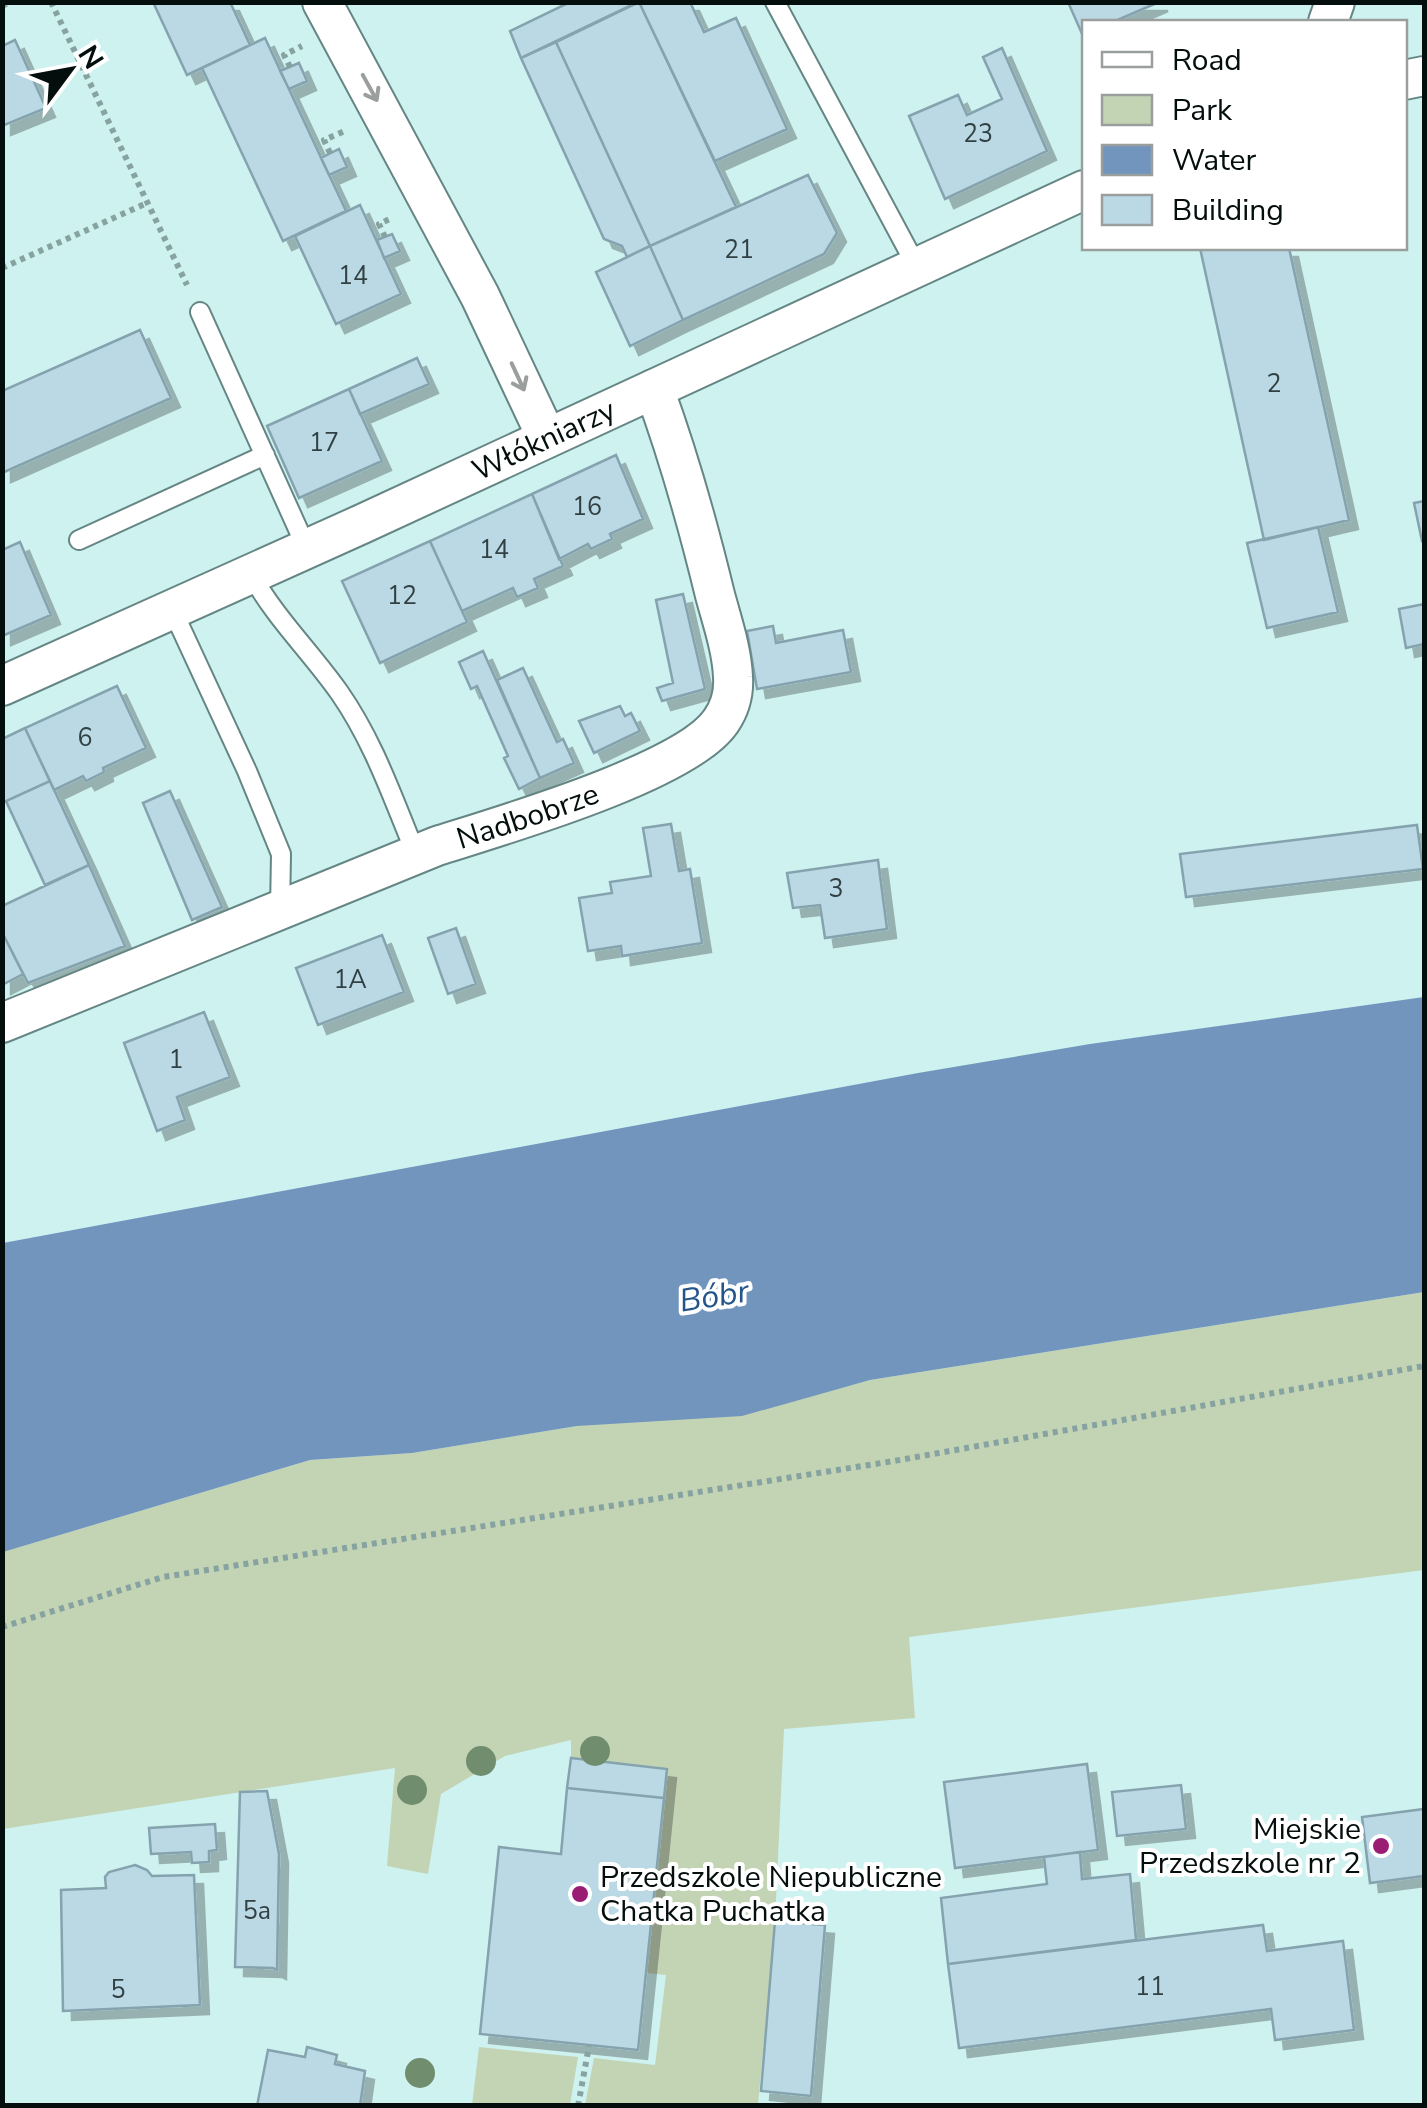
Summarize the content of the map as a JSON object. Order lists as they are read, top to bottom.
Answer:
{
  "streets": {
    "street": ["Włókniarzy", "Nadbobrze"]
  },
  "crossings": [
    ["Włókniarzy", "Nadbobrze"]
  ],
  "water": ["Bóbr"],
  "places": ["Miejskie Przedszkole nr 2", "Przedszkole Niepubliczne Chatka Puchatka"],
  "house_numbers": [
    "23",
    "21",
    "14",
    "2",
    "17",
    "16",
    "14",
    "12",
    "6",
    "3",
    "1A",
    "1",
    "5a",
    "11",
    "5"
  ],
  "legend": [
    "Road",
    "Park",
    "Water",
    "Building"
  ],
  "north": "top right"
}
